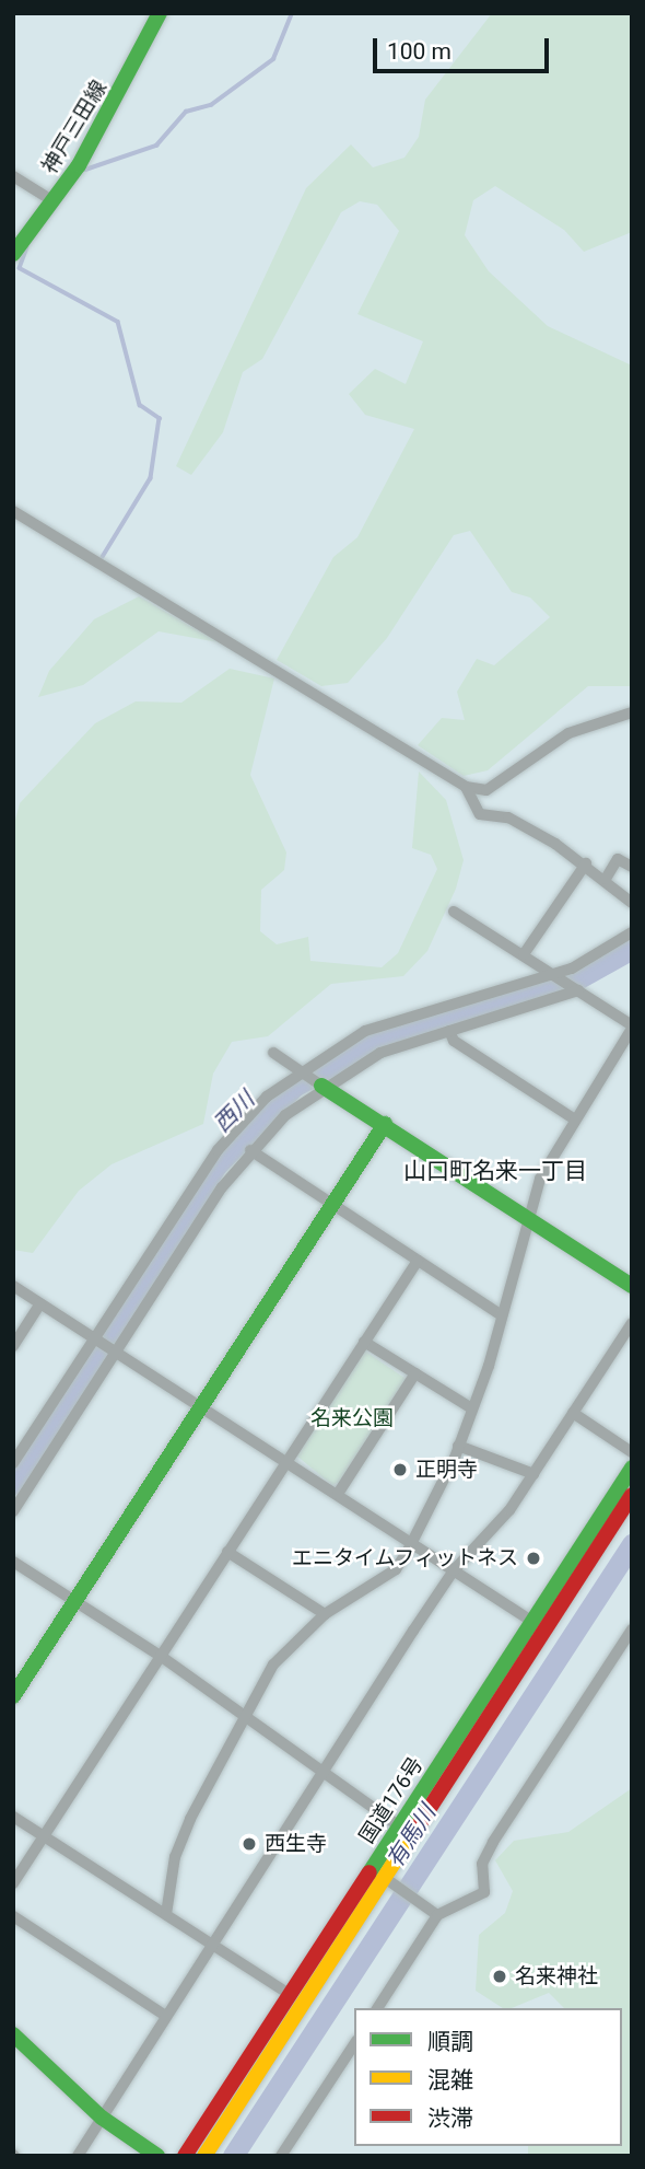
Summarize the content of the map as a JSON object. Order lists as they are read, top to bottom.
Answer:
{
  "streets": {
    "main road": ["神戸三田線", "国道176号"]
  },
  "districts": ["山口町名来一丁目"],
  "water": ["西川", "有馬川"],
  "parks": ["名来公園"],
  "places": [
    "正明寺",
    "エニタイムフィットネス",
    "西生寺",
    "名来神社"
  ],
  "legend": ["順調", "混雑", "渋滞"],
  "scale_bar": "100 m"
}
